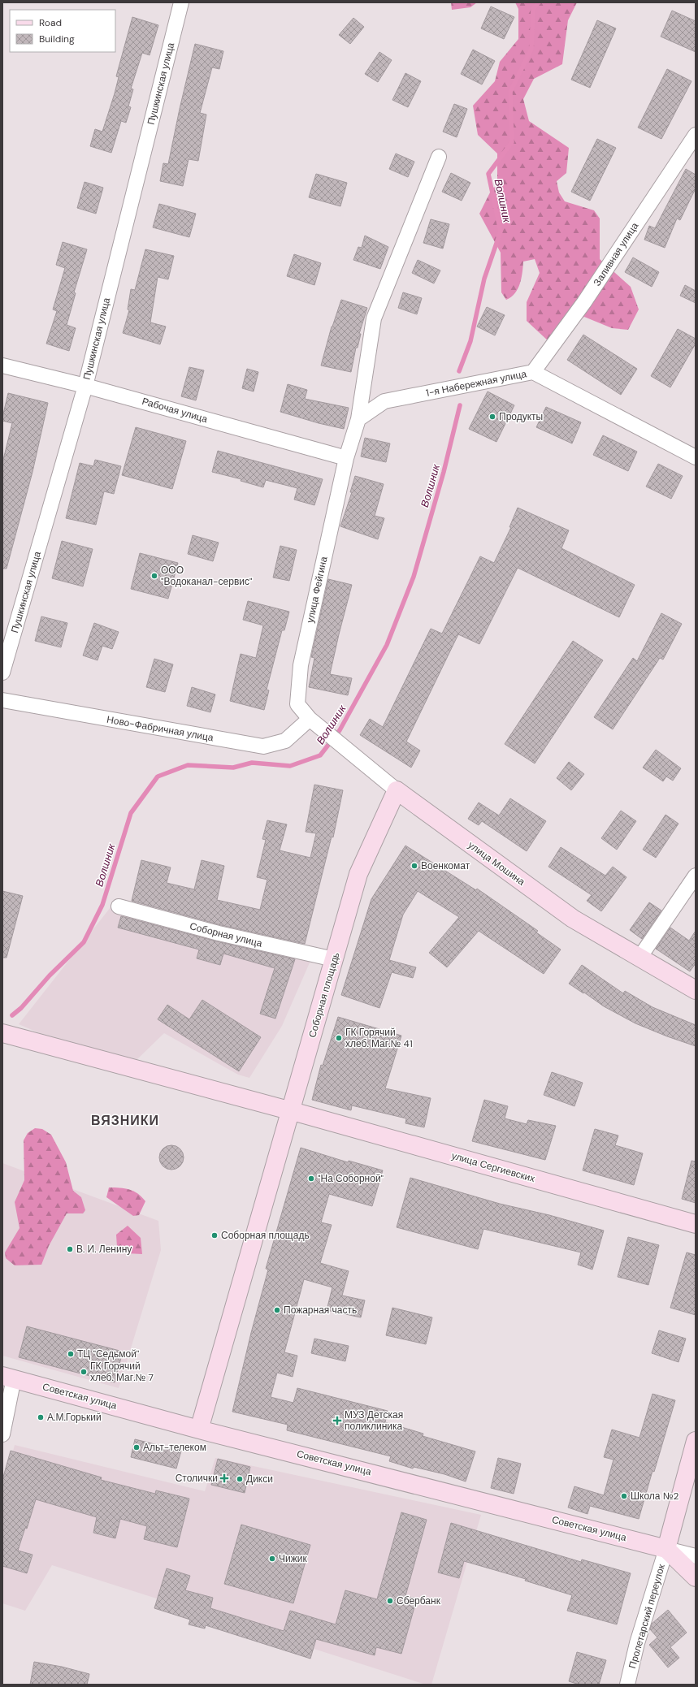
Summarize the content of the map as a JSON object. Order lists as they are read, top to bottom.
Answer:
{
  "streets": {
    "main road": [
      "улица Мошина",
      "Соборная площадь",
      "улица Сергиевских",
      "Советская улица"
    ],
    "street": [
      "Пушкинская улица",
      "Заливная улица",
      "1-я Набережная улица",
      "Рабочая улица",
      "улица Фейгина",
      "Ново-Фабричная улица",
      "Соборная улица",
      "Пролетарский переулок"
    ]
  },
  "crossings": [
    ["Пушкинская улица", "Рабочая улица"],
    ["Заливная улица", "1-я Набережная улица"],
    ["1-я Набережная улица", "улица Фейгина"],
    ["Рабочая улица", "улица Фейгина"],
    ["улица Фейгина", "Ново-Фабричная улица"],
    ["улица Фейгина", "улица Мошина"],
    ["Ново-Фабричная улица", "улица Мошина"],
    ["улица Мошина", "Соборная площадь"],
    ["Соборная улица", "Соборная площадь"],
    ["Соборная площадь", "улица Сергиевских"],
    ["Соборная площадь", "Советская улица"],
    ["Советская улица", "Пролетарский переулок"]
  ],
  "districts": ["ВЯЗНИКИ"],
  "water": ["Волшник"],
  "places": {
    "other": [
      "Продукты",
      "ООО \"Водоканал-сервис\"",
      "Военкомат",
      "ГК Горячий хлеб. Маг.№ 41",
      "\"На Соборной\"",
      "Соборная площадь",
      "В. И. Ленину",
      "Пожарная часть",
      "ТЦ \"Седьмой\"",
      "ГК Горячий хлеб. Маг.№ 7",
      "А.М.Горький",
      "Альт-телеком",
      "Дикси",
      "Школа №2",
      "Чижик",
      "Сбербанк"
    ],
    "health": ["МУЗ Детская поликлиника", "Столички"]
  },
  "legend": ["Road", "Building"]
}
